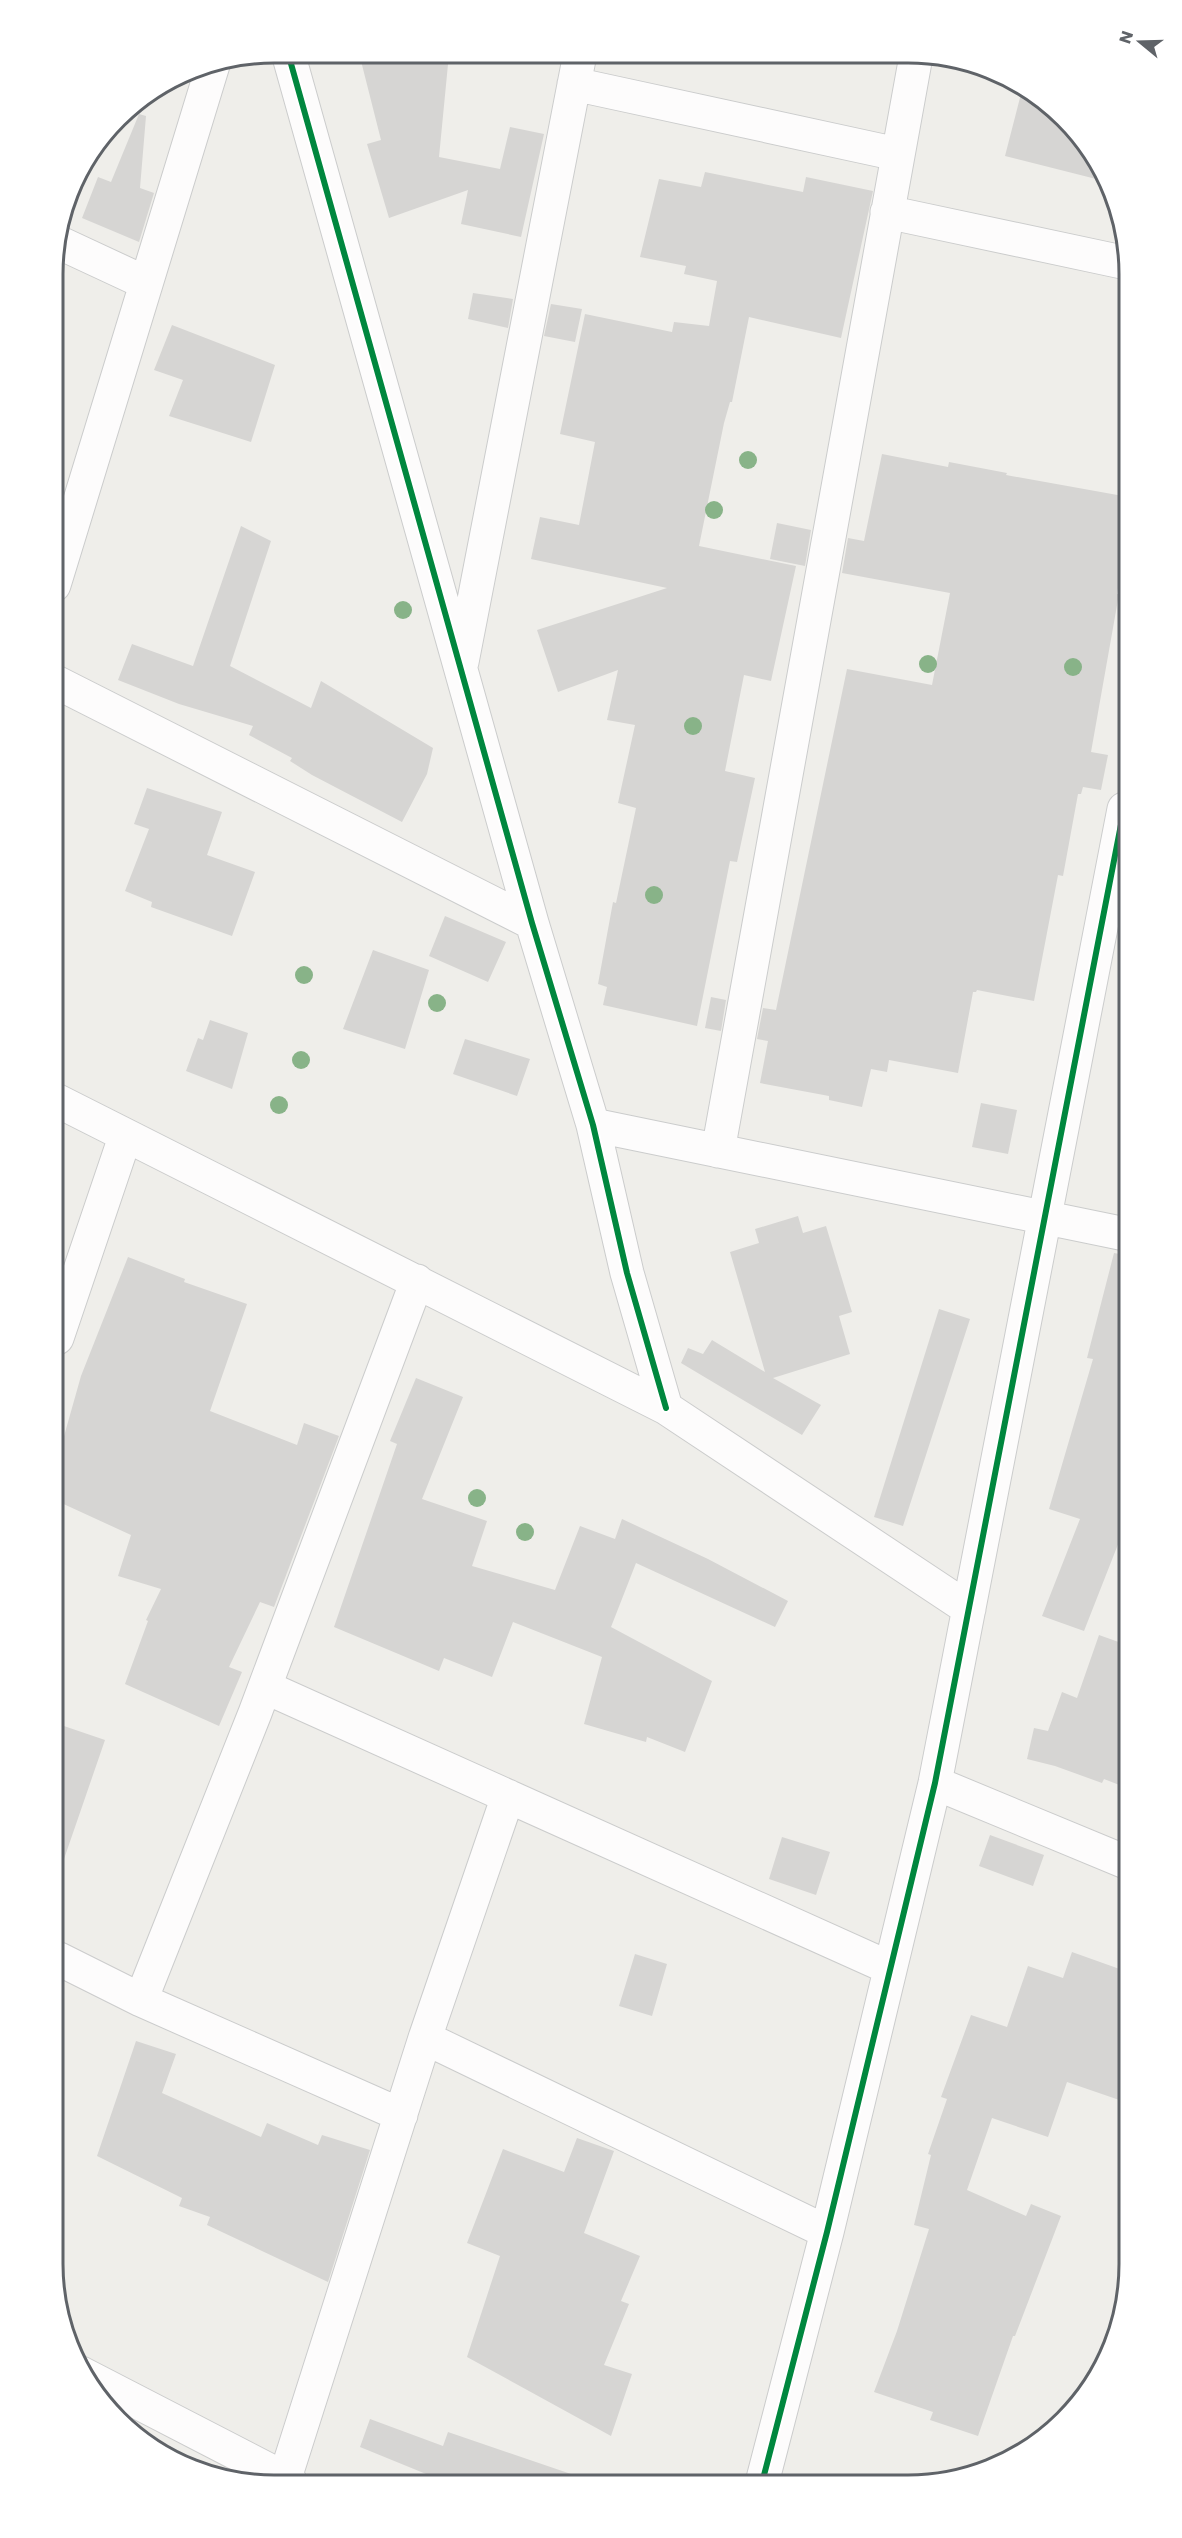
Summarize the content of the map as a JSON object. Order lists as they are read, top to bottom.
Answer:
{
  "north": "left"
}
